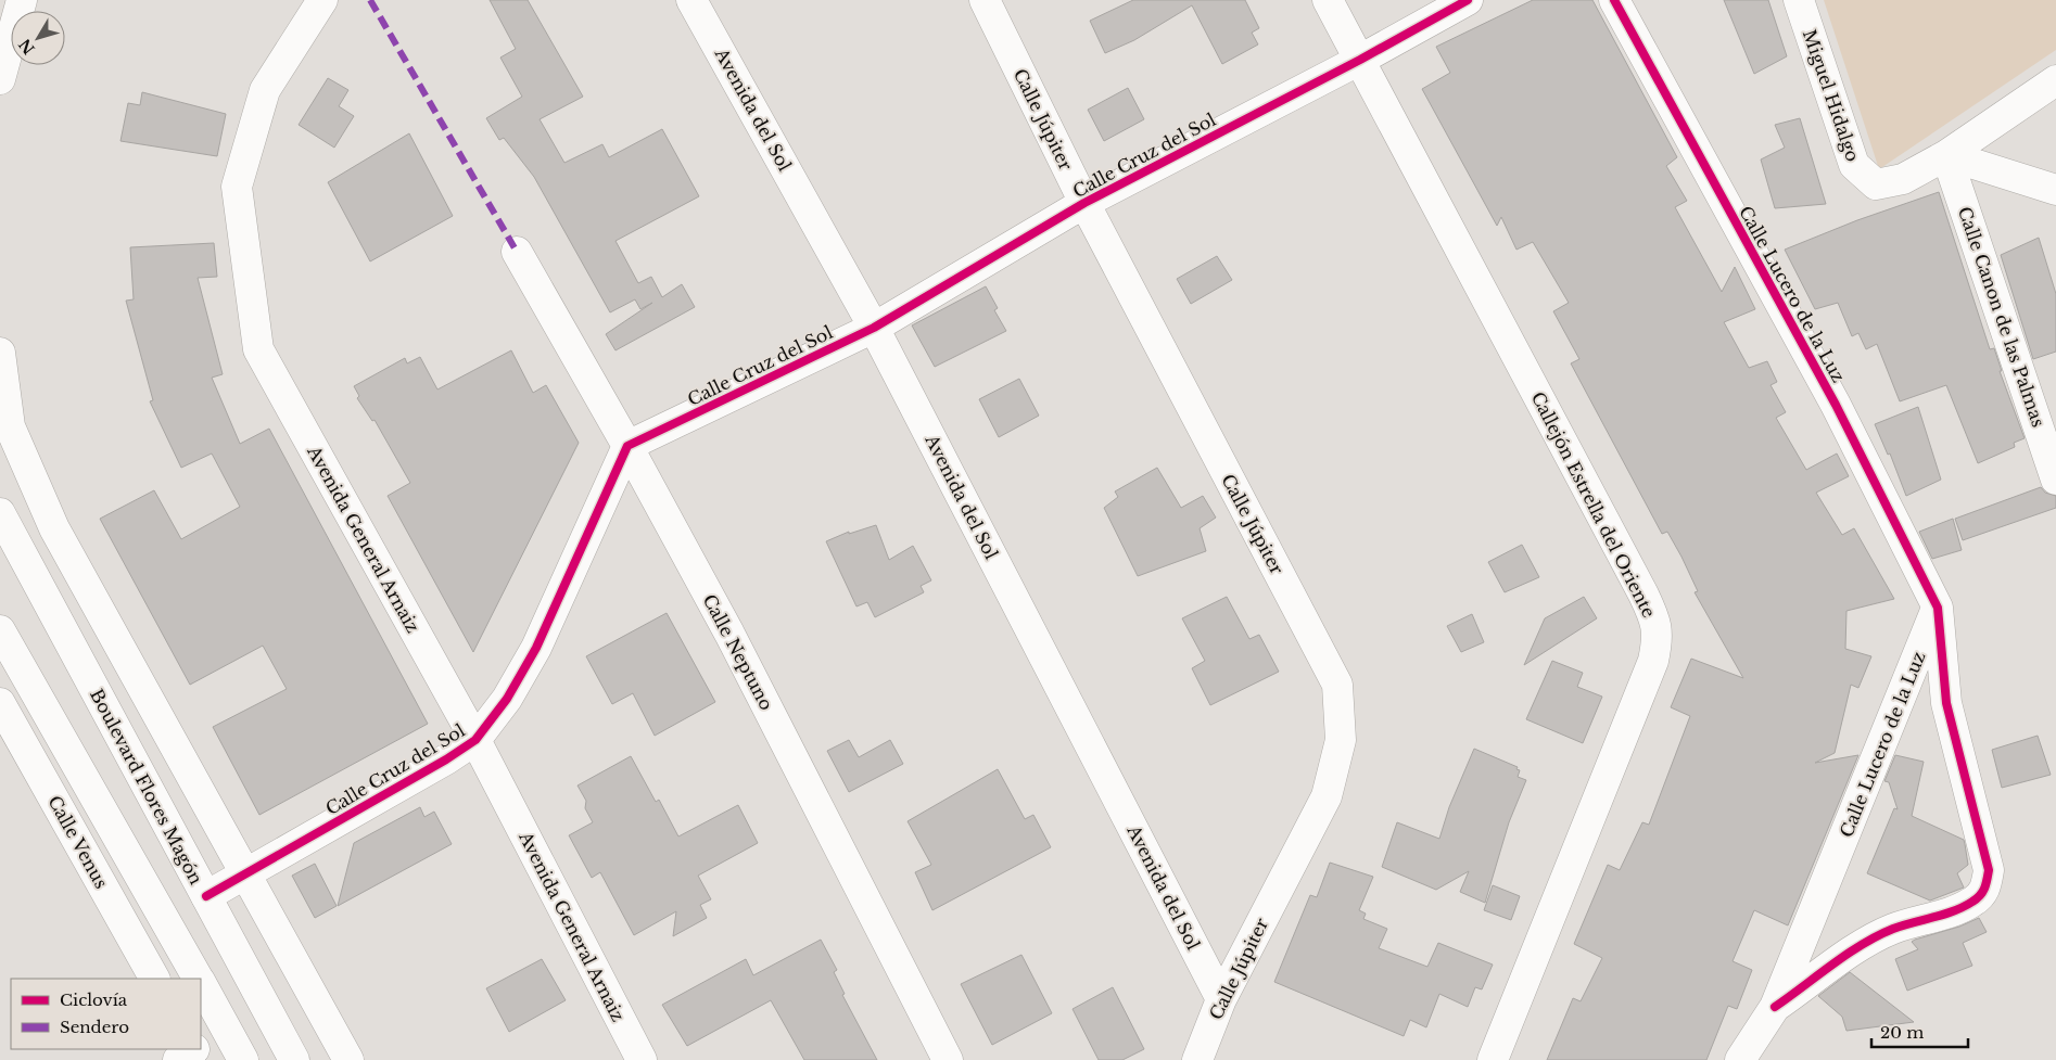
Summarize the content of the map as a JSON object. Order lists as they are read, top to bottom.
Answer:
{
  "streets": {
    "street": [
      "Miguel Hidalgo",
      "Avenida del Sol",
      "Calle Júpiter",
      "Calle Cruz del Sol",
      "Calle Lucero de la Luz",
      "Calle Canon de las Palmas",
      "Callejón Estrella del Oriente",
      "Avenida General Arnaiz",
      "Calle Neptuno",
      "Boulevard Flores Magón",
      "Calle Venus"
    ]
  },
  "crossings": [
    ["Miguel Hidalgo", "Calle Canon de las Palmas"],
    ["Avenida del Sol", "Calle Júpiter"],
    ["Avenida del Sol", "Calle Cruz del Sol"],
    ["Calle Júpiter", "Calle Cruz del Sol"],
    ["Calle Cruz del Sol", "Callejón Estrella del Oriente"],
    ["Calle Cruz del Sol", "Avenida General Arnaiz"],
    ["Calle Cruz del Sol", "Calle Neptuno"],
    ["Calle Cruz del Sol", "Boulevard Flores Magón"]
  ],
  "legend": ["Ciclovía", "Sendero"],
  "scale_bar": "20 m",
  "north": "bottom left"
}
